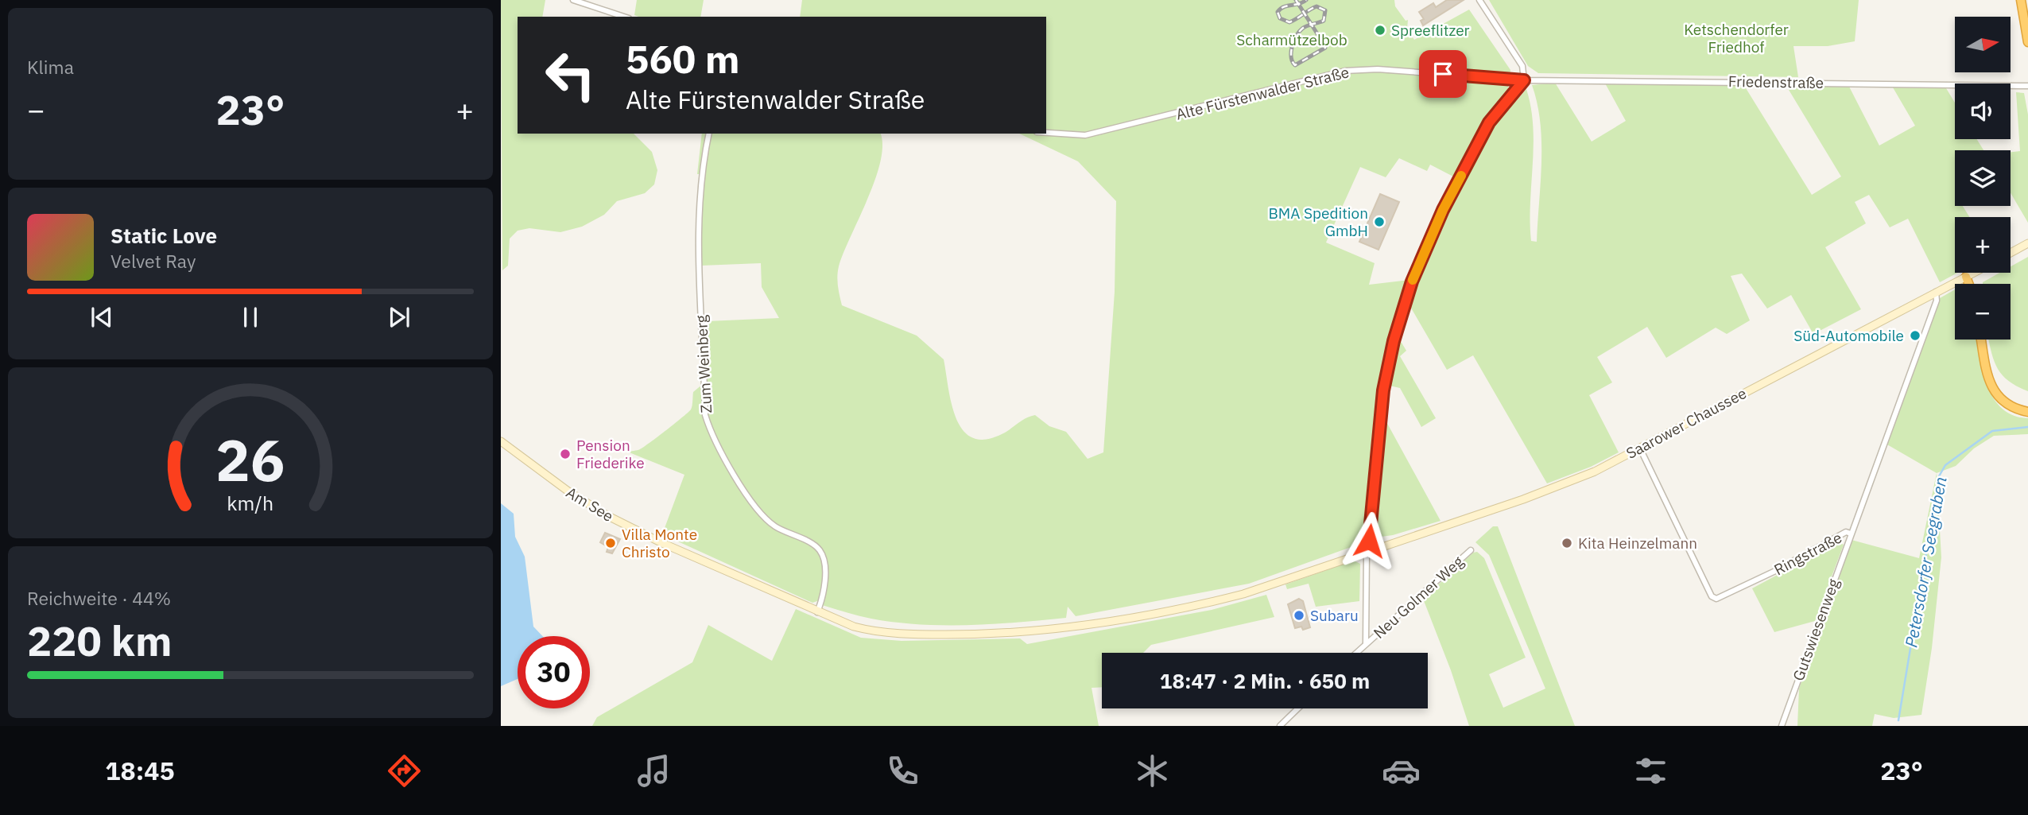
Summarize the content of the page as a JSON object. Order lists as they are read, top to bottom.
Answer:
{
  "streets": {
    "main road": ["Saarower Chaussee", "Am See"],
    "street": [
      "Friedenstraße",
      "Alte Fürstenwalder Straße",
      "Zum Weinberg",
      "Ringstraße",
      "Neu Golmer Weg",
      "Gutswiesenweg"
    ]
  },
  "crossings": [
    ["Friedenstraße", "Alte Fürstenwalder Straße"],
    ["Friedenstraße", "Neu Golmer Weg"],
    ["Alte Fürstenwalder Straße", "Neu Golmer Weg"],
    ["Zum Weinberg", "Saarower Chaussee"],
    ["Zum Weinberg", "Am See"],
    ["Saarower Chaussee", "Am See"],
    ["Saarower Chaussee", "Ringstraße"],
    ["Saarower Chaussee", "Neu Golmer Weg"],
    ["Ringstraße", "Gutswiesenweg"]
  ],
  "water": ["Petersdorfer Seegraben"],
  "parks": ["Ketschendorfer Friedhof", "Scharmützelbob"],
  "places": [
    "Spreeflitzer",
    "BMA Spedition GmbH",
    "Süd-Automobile",
    "Pension Friederike",
    "Villa Monte Christo",
    "Kita Heinzelmann",
    "Subaru"
  ],
  "north": "right",
  "page": {
    "tile": [
      "Klima",
      ["Reichweite · 44%", "220 km"]
    ],
    "map_buttons": ["+", "−"],
    "turn": ["560 m", "Alte Fürstenwalder Straße"],
    "heat": ["−", "23°", "+"],
    "song": ["Static Love", "Velvet Ray"],
    "limit": "30",
    "trip": "18:47 · 2 Min. · 650 m",
    "tabs": ["18:45", "23°"],
    "gauge": ["26", "km/h"]
  }
}
